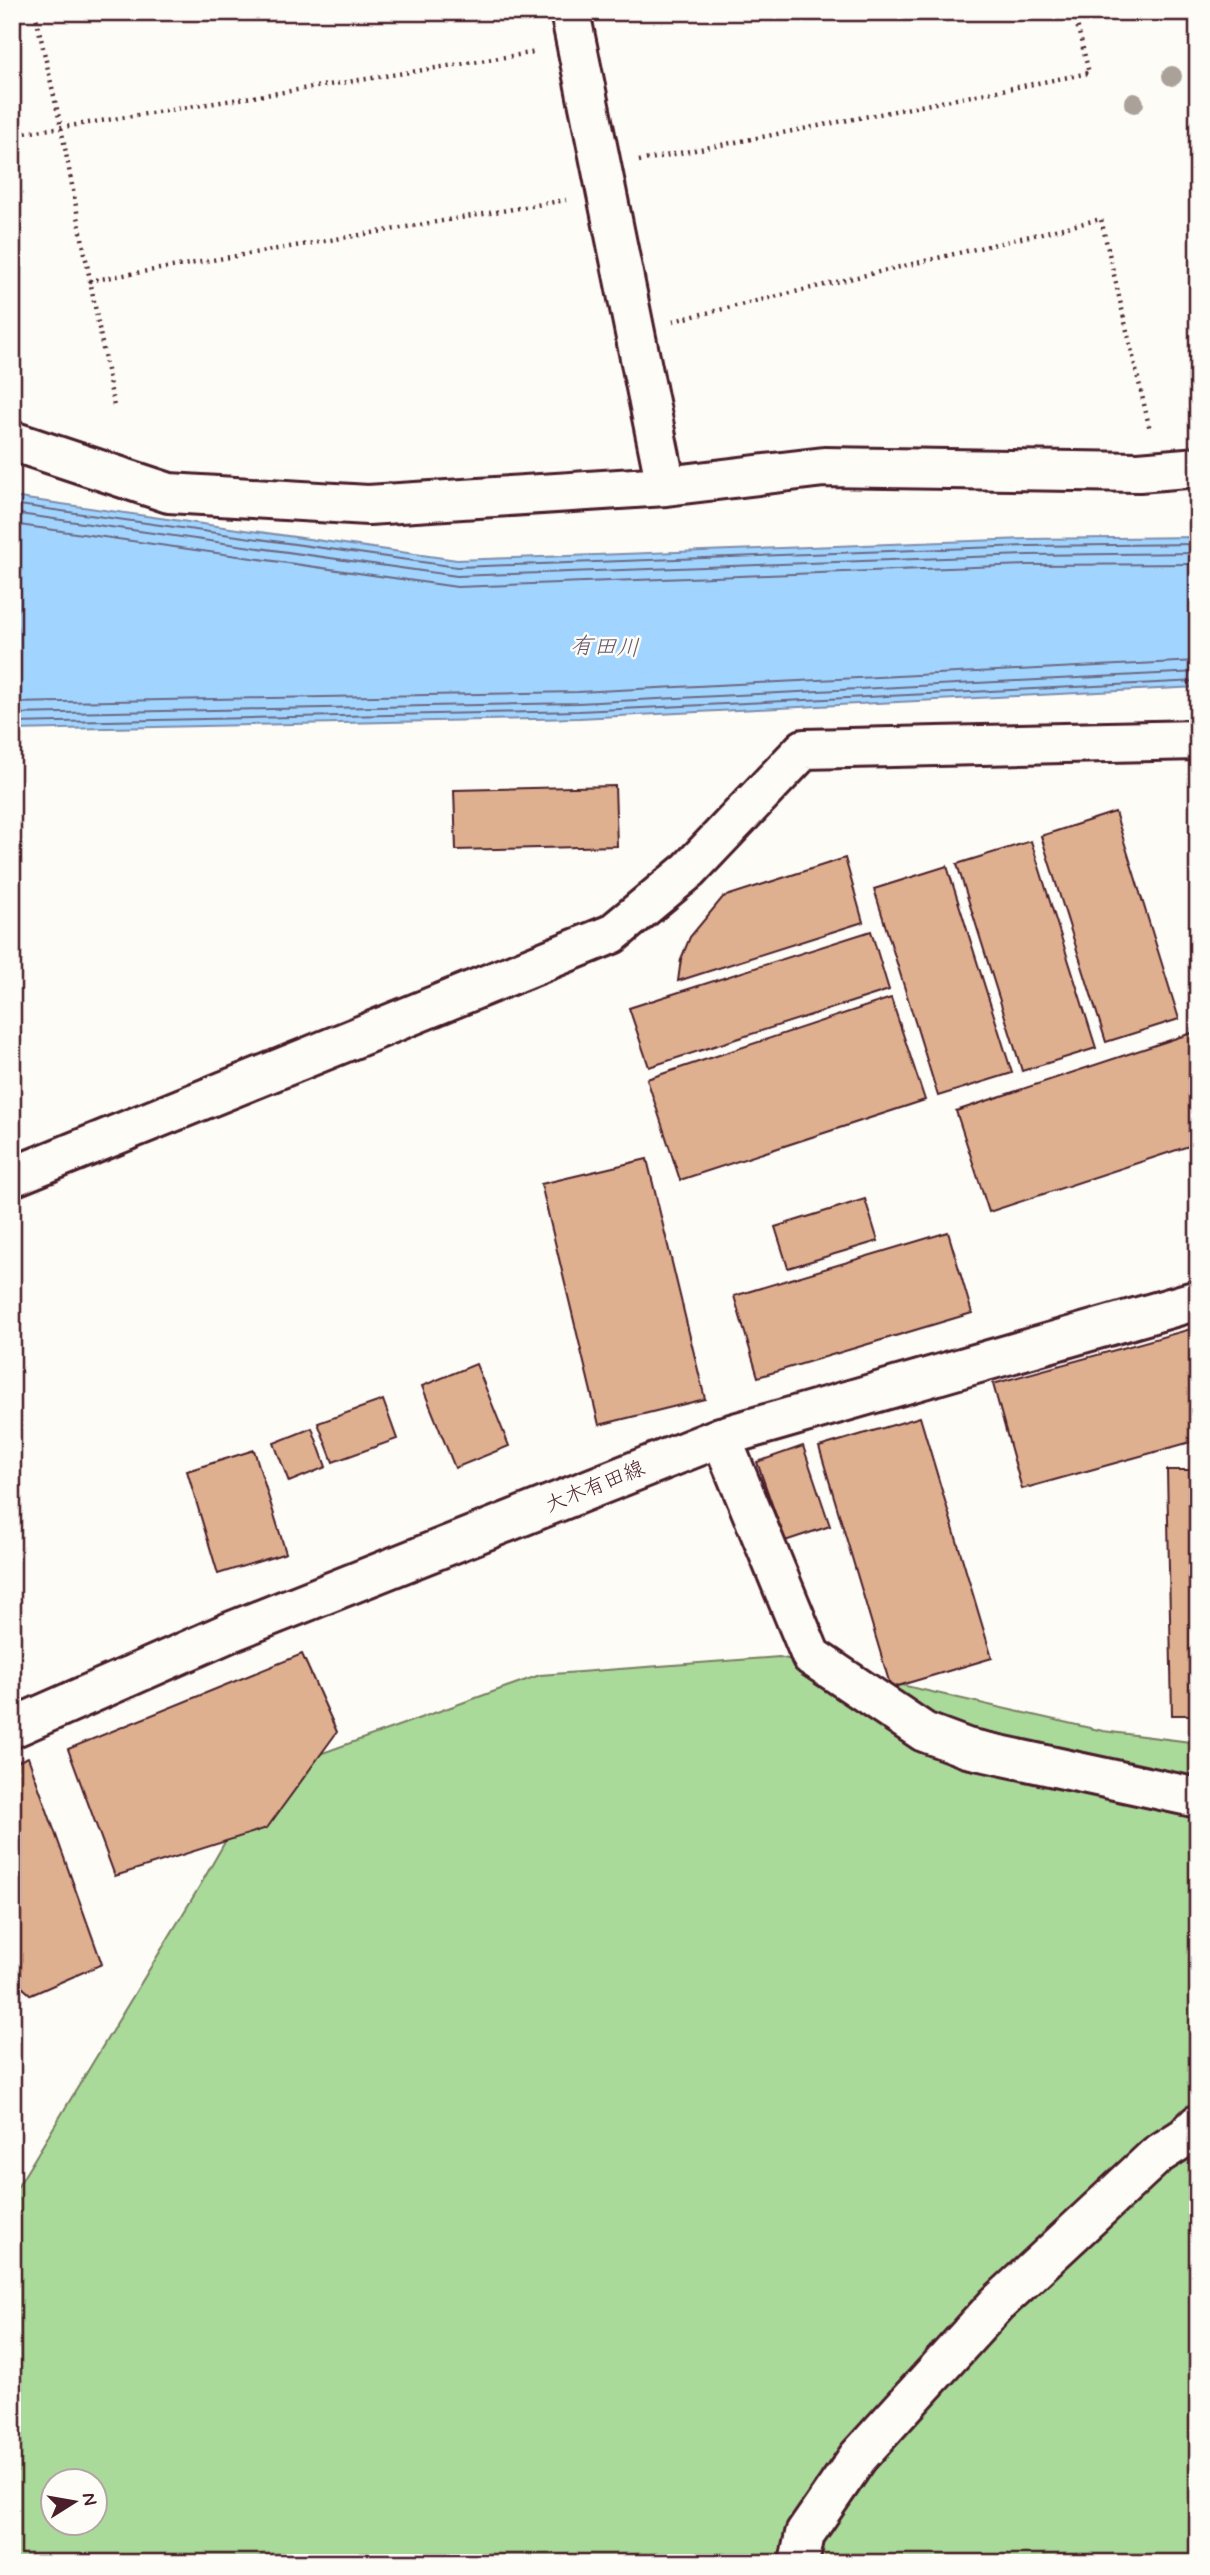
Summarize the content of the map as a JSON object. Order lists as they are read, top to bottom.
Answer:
{
  "streets": {
    "street": ["大木有田線"]
  },
  "water": ["有田川"],
  "north": "right"
}
